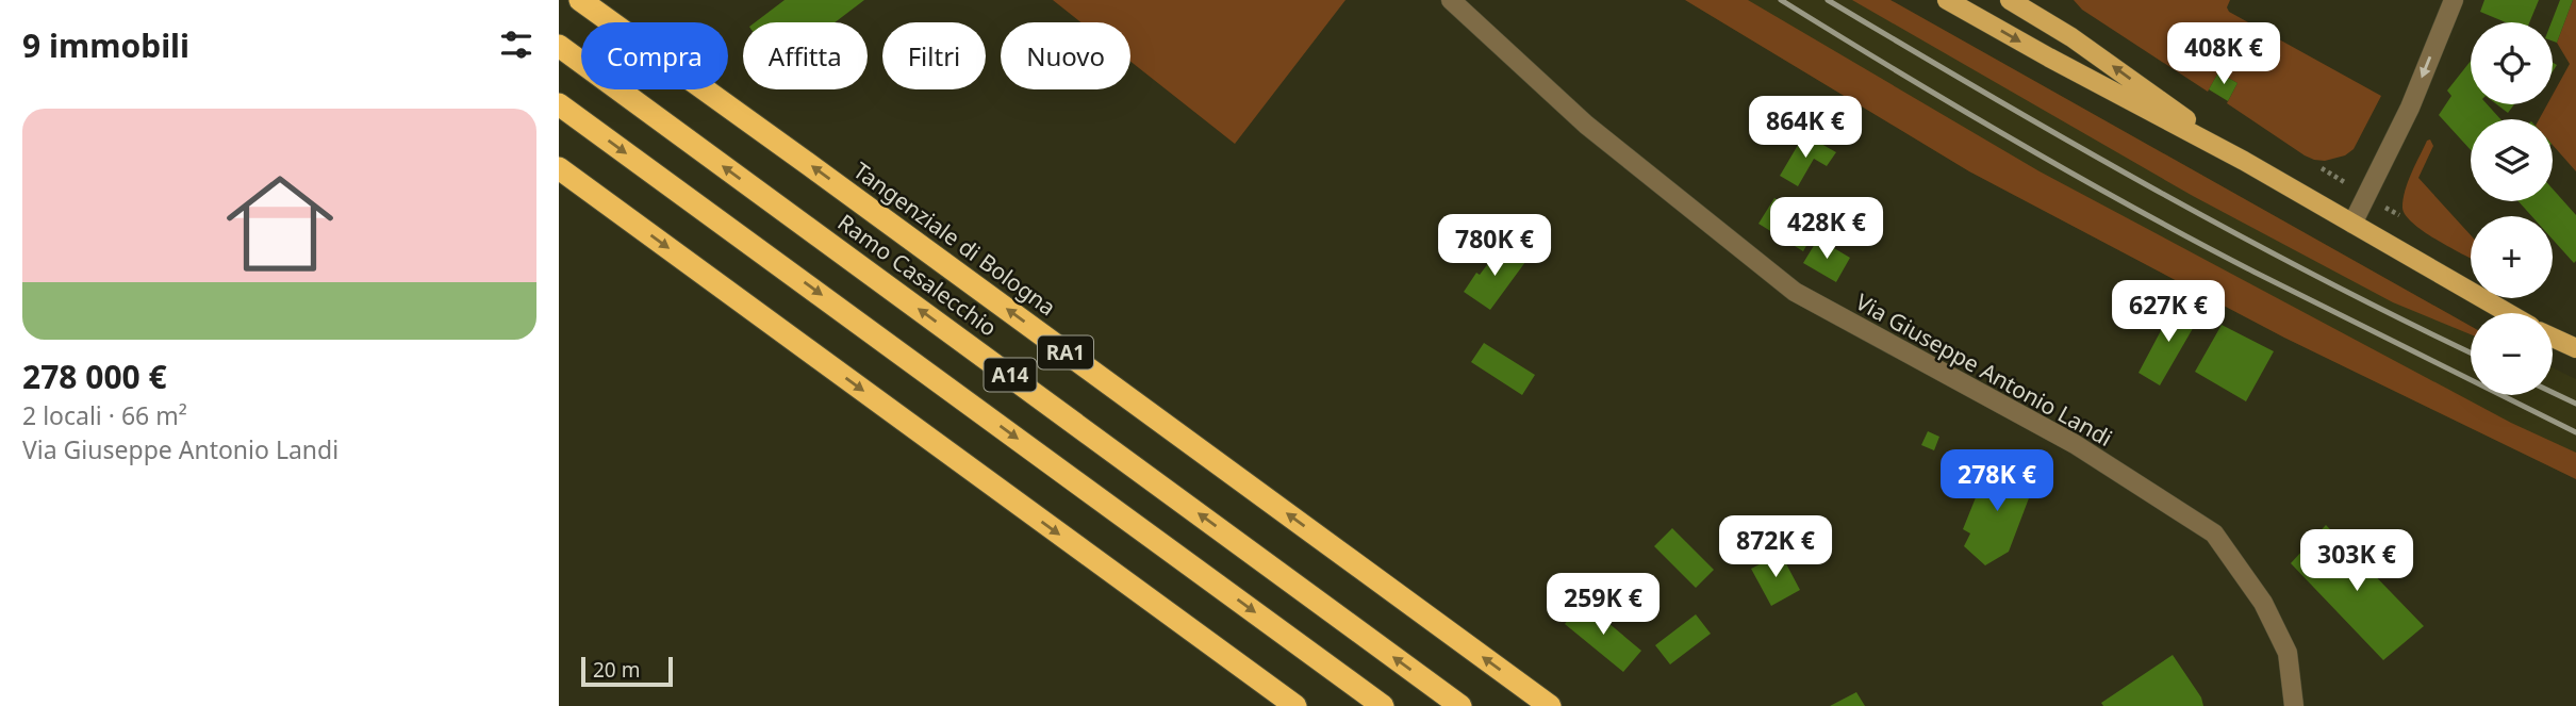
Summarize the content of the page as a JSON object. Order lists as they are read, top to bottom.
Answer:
{
  "streets": {
    "highway": [
      "Tangenziale di Bologna",
      "Ramo Casalecchio",
      "RA1",
      "A14"
    ],
    "street": ["Via Giuseppe Antonio Landi"]
  },
  "scale_bar": "20 m",
  "page": {
    "heading": "9 immobili",
    "map_buttons": ["+", "−"],
    "price": [
      "408K €",
      "864K €",
      "428K €",
      "780K €",
      "627K €",
      "278K €",
      "872K €",
      "303K €",
      "259K €"
    ],
    "chip": [
      "Compra",
      "Affitta",
      "Filtri",
      "Nuovo"
    ],
    "list": [
      {
        "name": "278 000 €",
        "note": "2 locali · 66 m² · Via Giuseppe Antonio Landi"
      }
    ],
    "scale": "20 m"
  }
}
